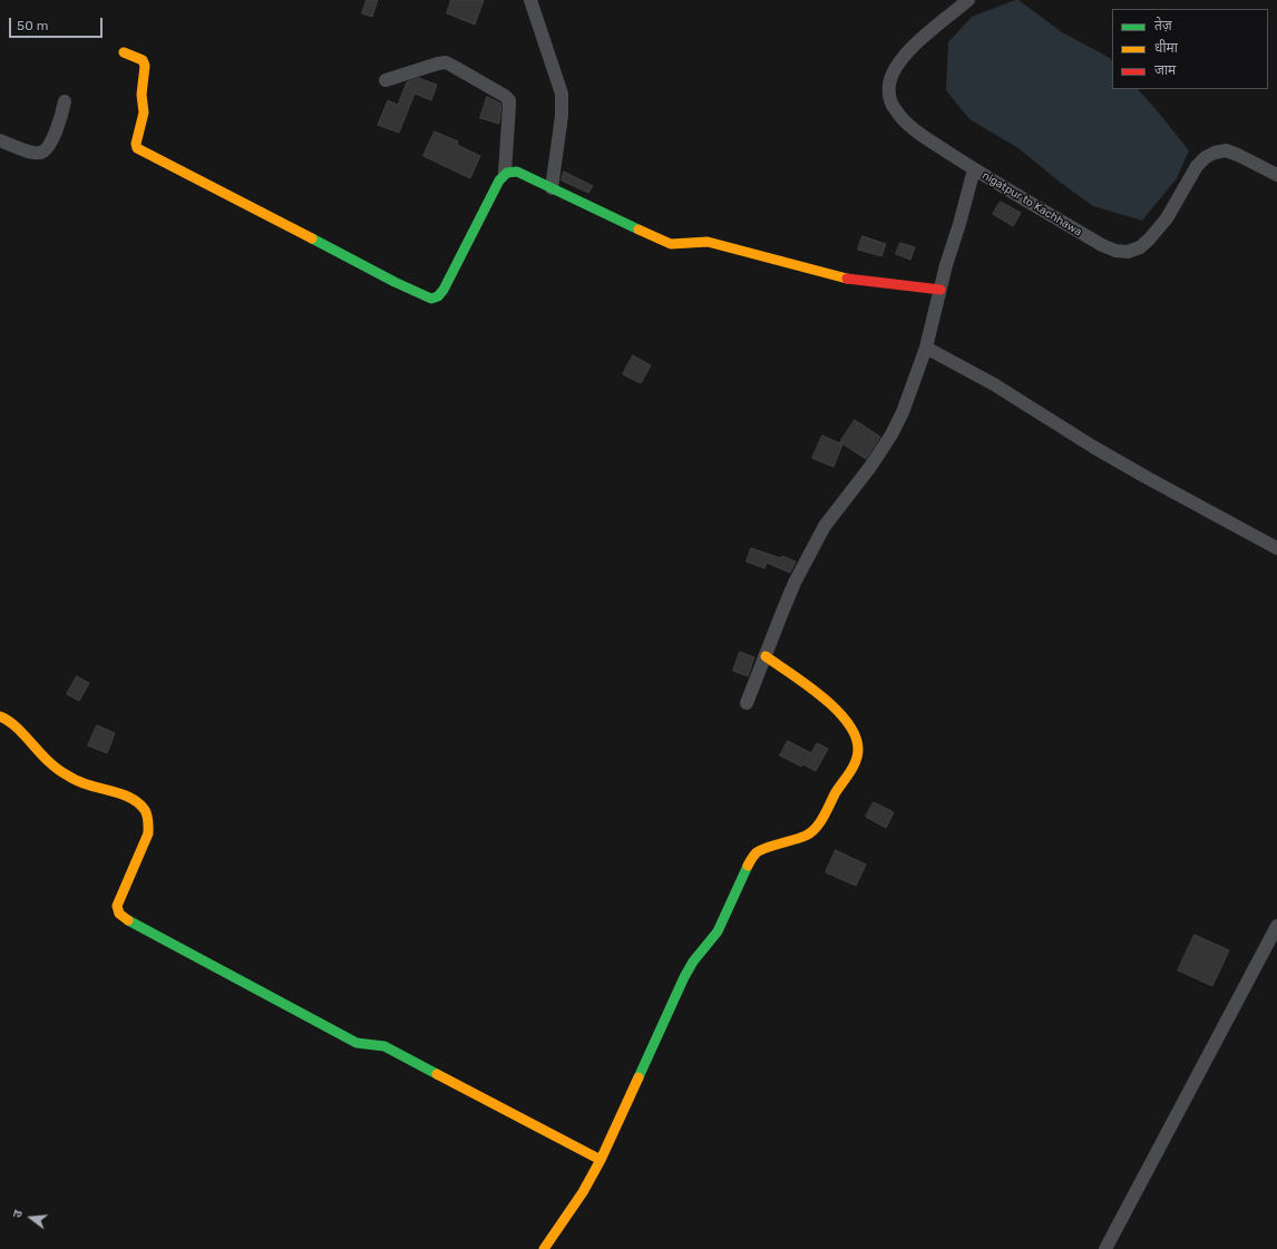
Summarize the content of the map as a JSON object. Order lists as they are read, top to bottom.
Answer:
{
  "streets": {
    "street": ["nigatpur to Kachhawa"]
  },
  "legend": ["तेज़", "धीमा", "जाम"],
  "scale_bar": "50 m",
  "north": "left"
}
